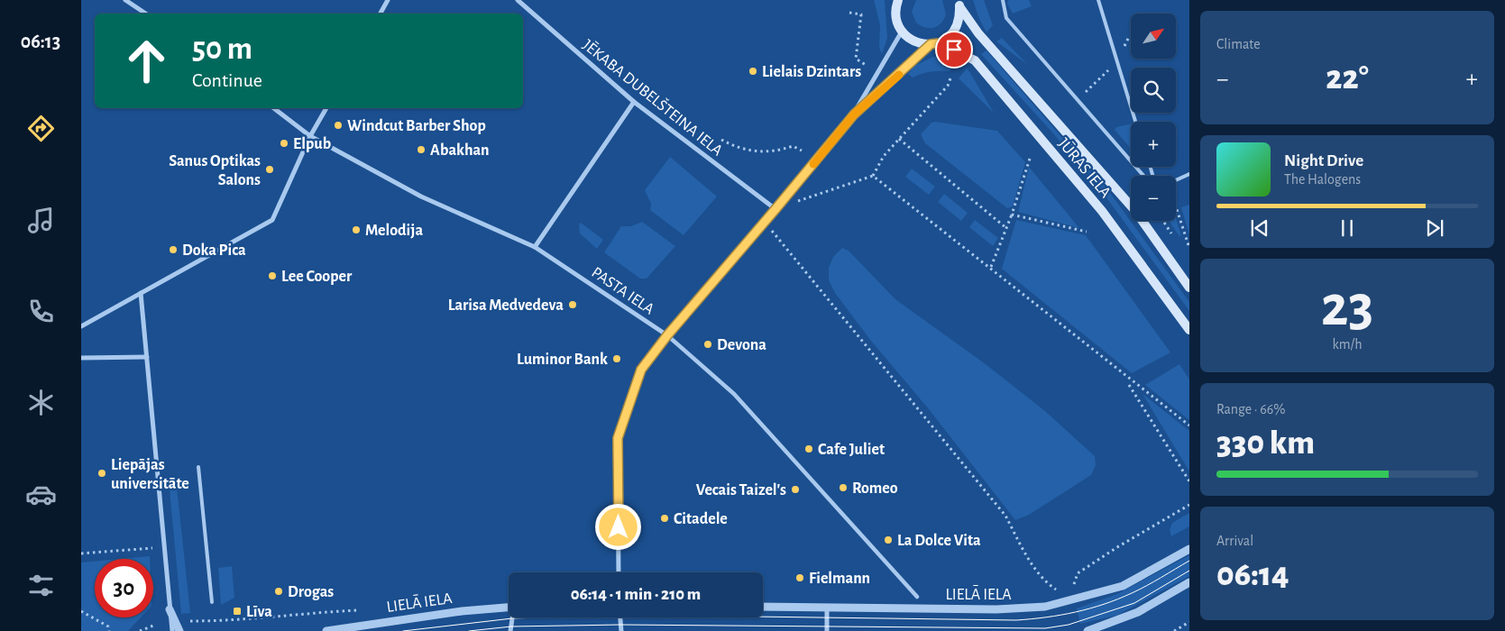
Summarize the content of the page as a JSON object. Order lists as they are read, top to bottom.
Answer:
{
  "streets": {
    "main road": ["JŪRAS IELA"],
    "street": ["JĒKABA DUBELŠTEINA IELA", "PASTA IELA", "LIELĀ IELA"]
  },
  "places": {
    "other": [
      "Lielais Dzintars",
      "Windcut Barber Shop",
      "Elpub",
      "Abakhan",
      "Sanus Optikas Salons",
      "Melodija",
      "Doka Pica",
      "Lee Cooper",
      "Larisa Medvedeva",
      "Devona",
      "Luminor Bank",
      "Cafe Juliet",
      "Liepājas universitāte",
      "Romeo",
      "Vecais Taizel's",
      "Citadele",
      "La Dolce Vita",
      "Fielmann",
      "Drogas"
    ],
    "transit": ["Līva"]
  },
  "north": "top right",
  "page": {
    "tabs": "06:13",
    "tile": [
      "Climate",
      ["23", "km/h"],
      ["Range · 66%", "330 km"],
      ["Arrival", "06:14"]
    ],
    "map_buttons": ["+", "−"],
    "turn": ["50 m", "Continue"],
    "heat": ["−", "22°", "+"],
    "song": ["Night Drive", "The Halogens"],
    "limit": "30",
    "trip": "06:14 · 1 min · 210 m"
  }
}
